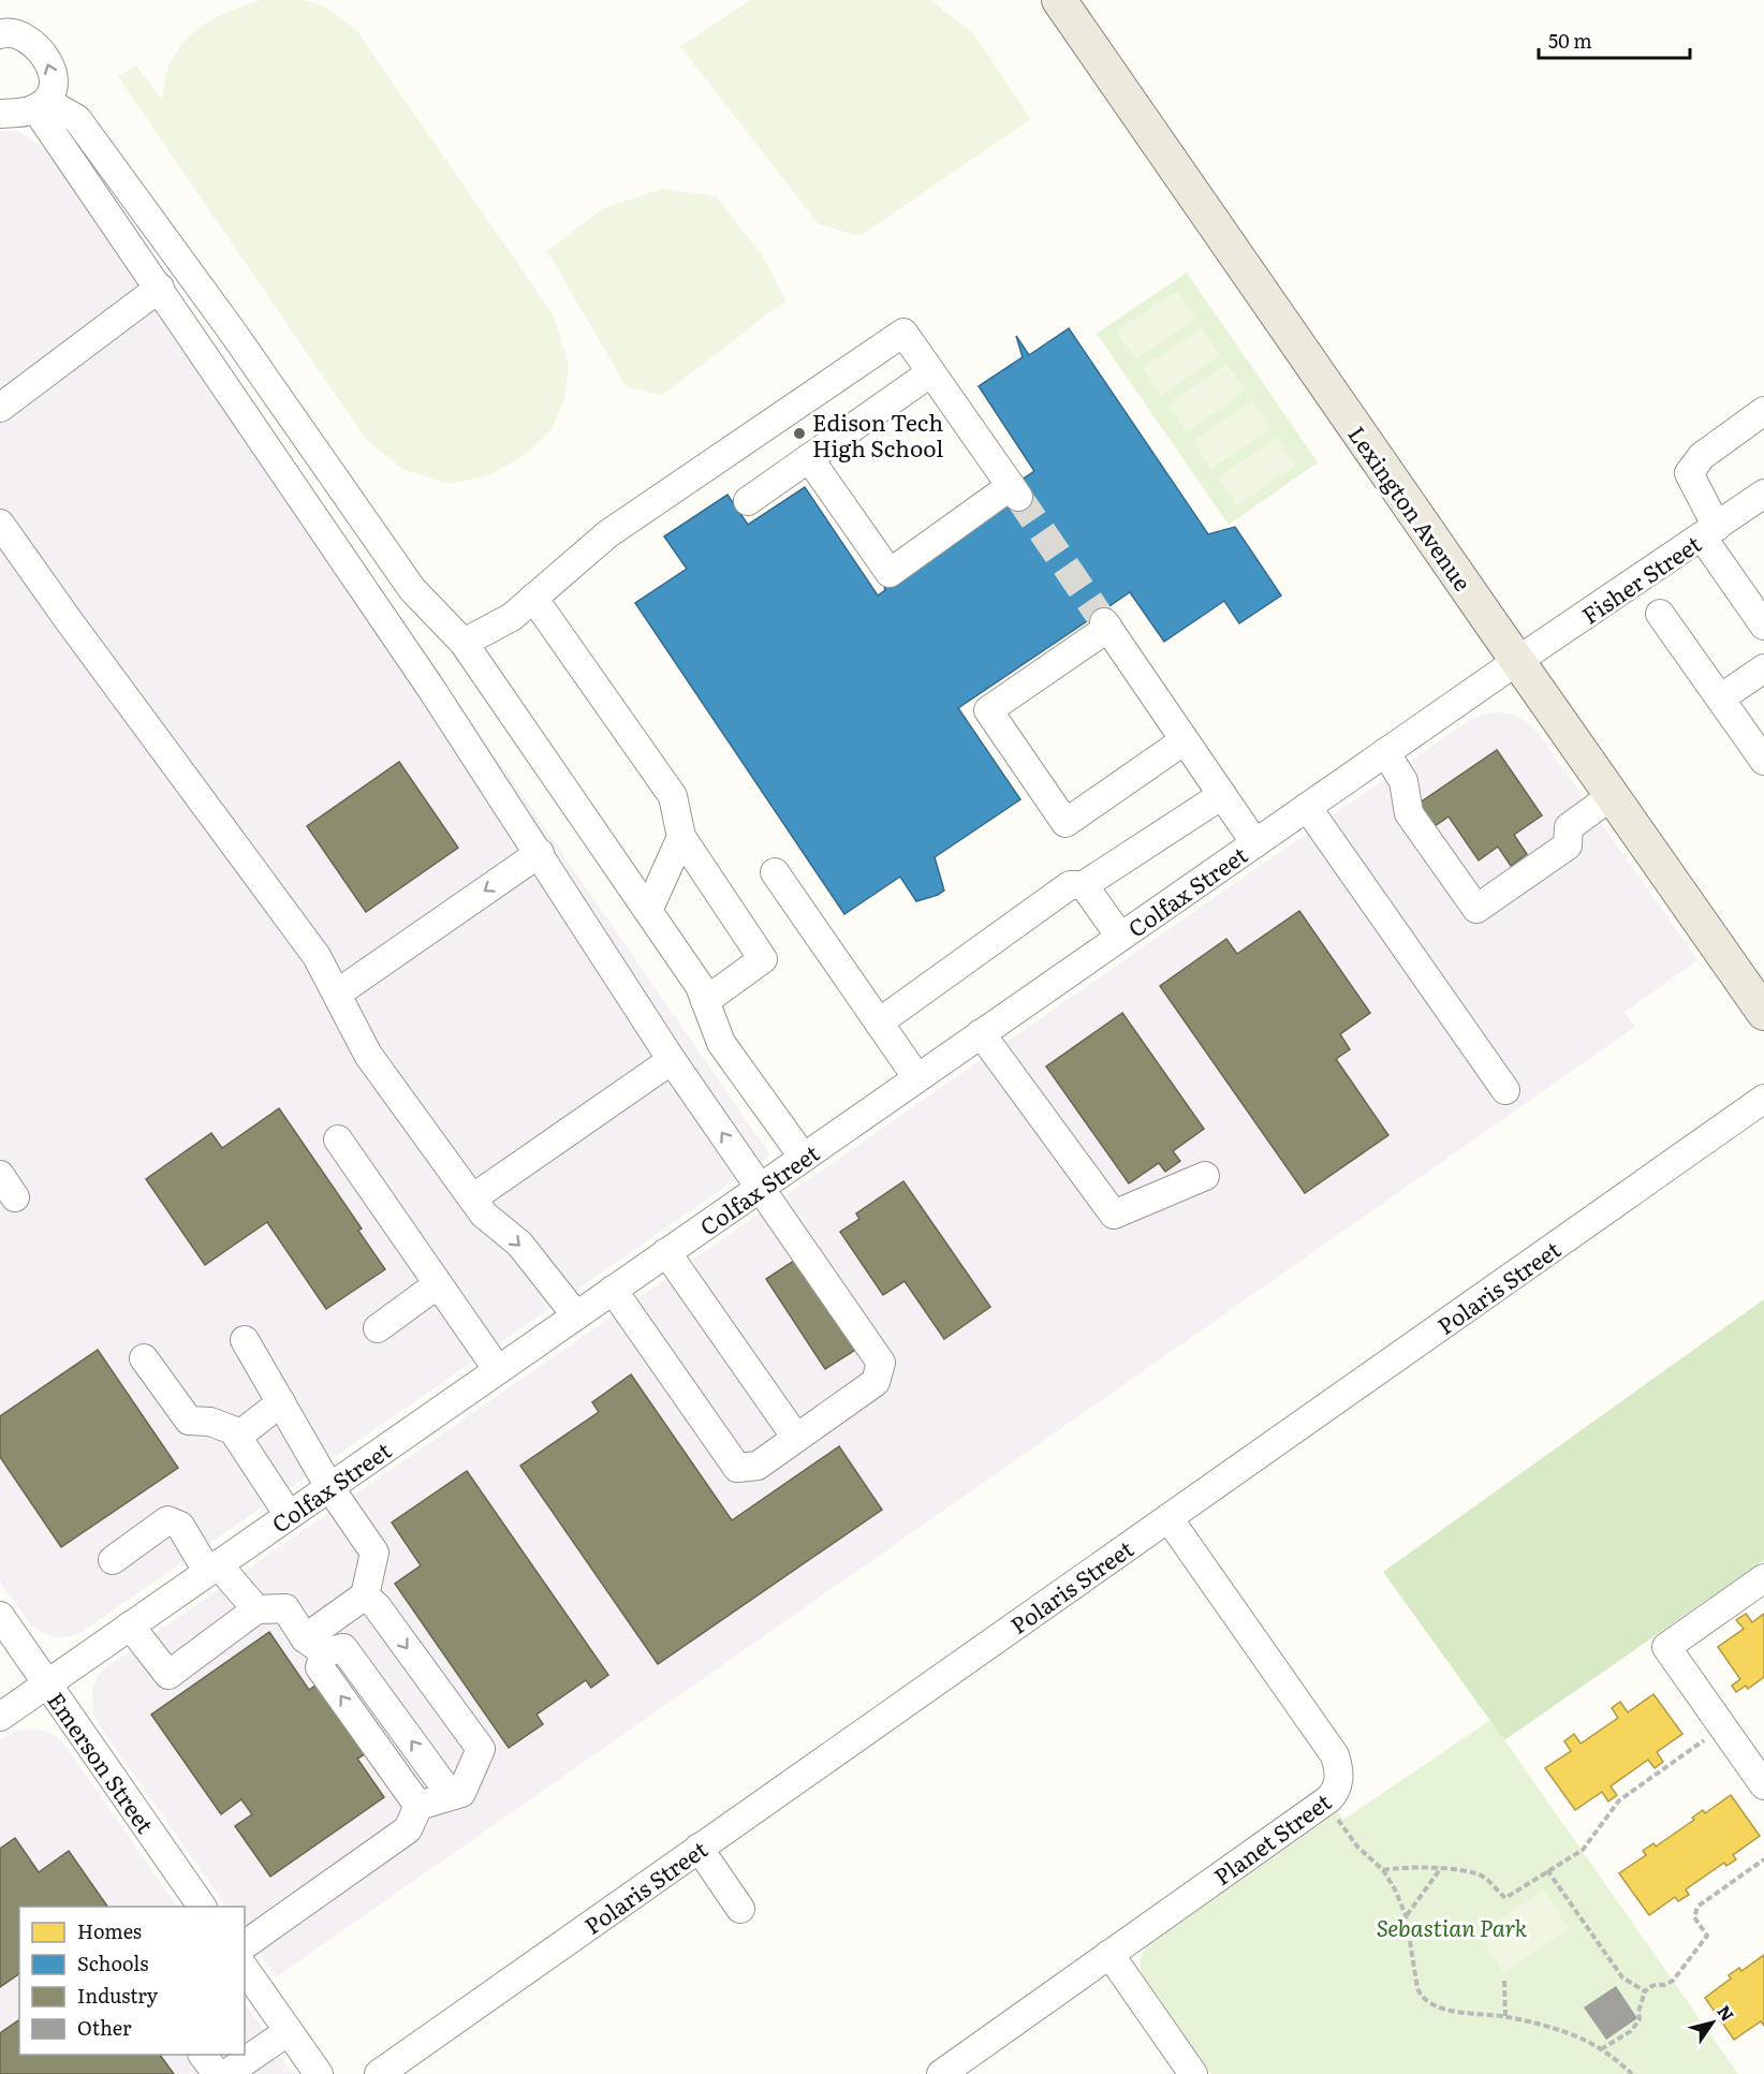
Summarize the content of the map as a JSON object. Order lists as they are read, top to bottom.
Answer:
{
  "streets": {
    "main road": ["Lexington Avenue"],
    "street": [
      "Fisher Street",
      "Colfax Street",
      "Polaris Street",
      "Emerson Street",
      "Planet Street"
    ]
  },
  "crossings": [
    ["Lexington Avenue", "Fisher Street"],
    ["Lexington Avenue", "Colfax Street"],
    ["Fisher Street", "Colfax Street"],
    ["Colfax Street", "Emerson Street"],
    ["Polaris Street", "Planet Street"]
  ],
  "parks": ["Sebastian Park"],
  "places": ["Edison Tech High School"],
  "legend": [
    "Homes",
    "Schools",
    "Industry",
    "Other"
  ],
  "scale_bar": "50 m",
  "north": "top right"
}
